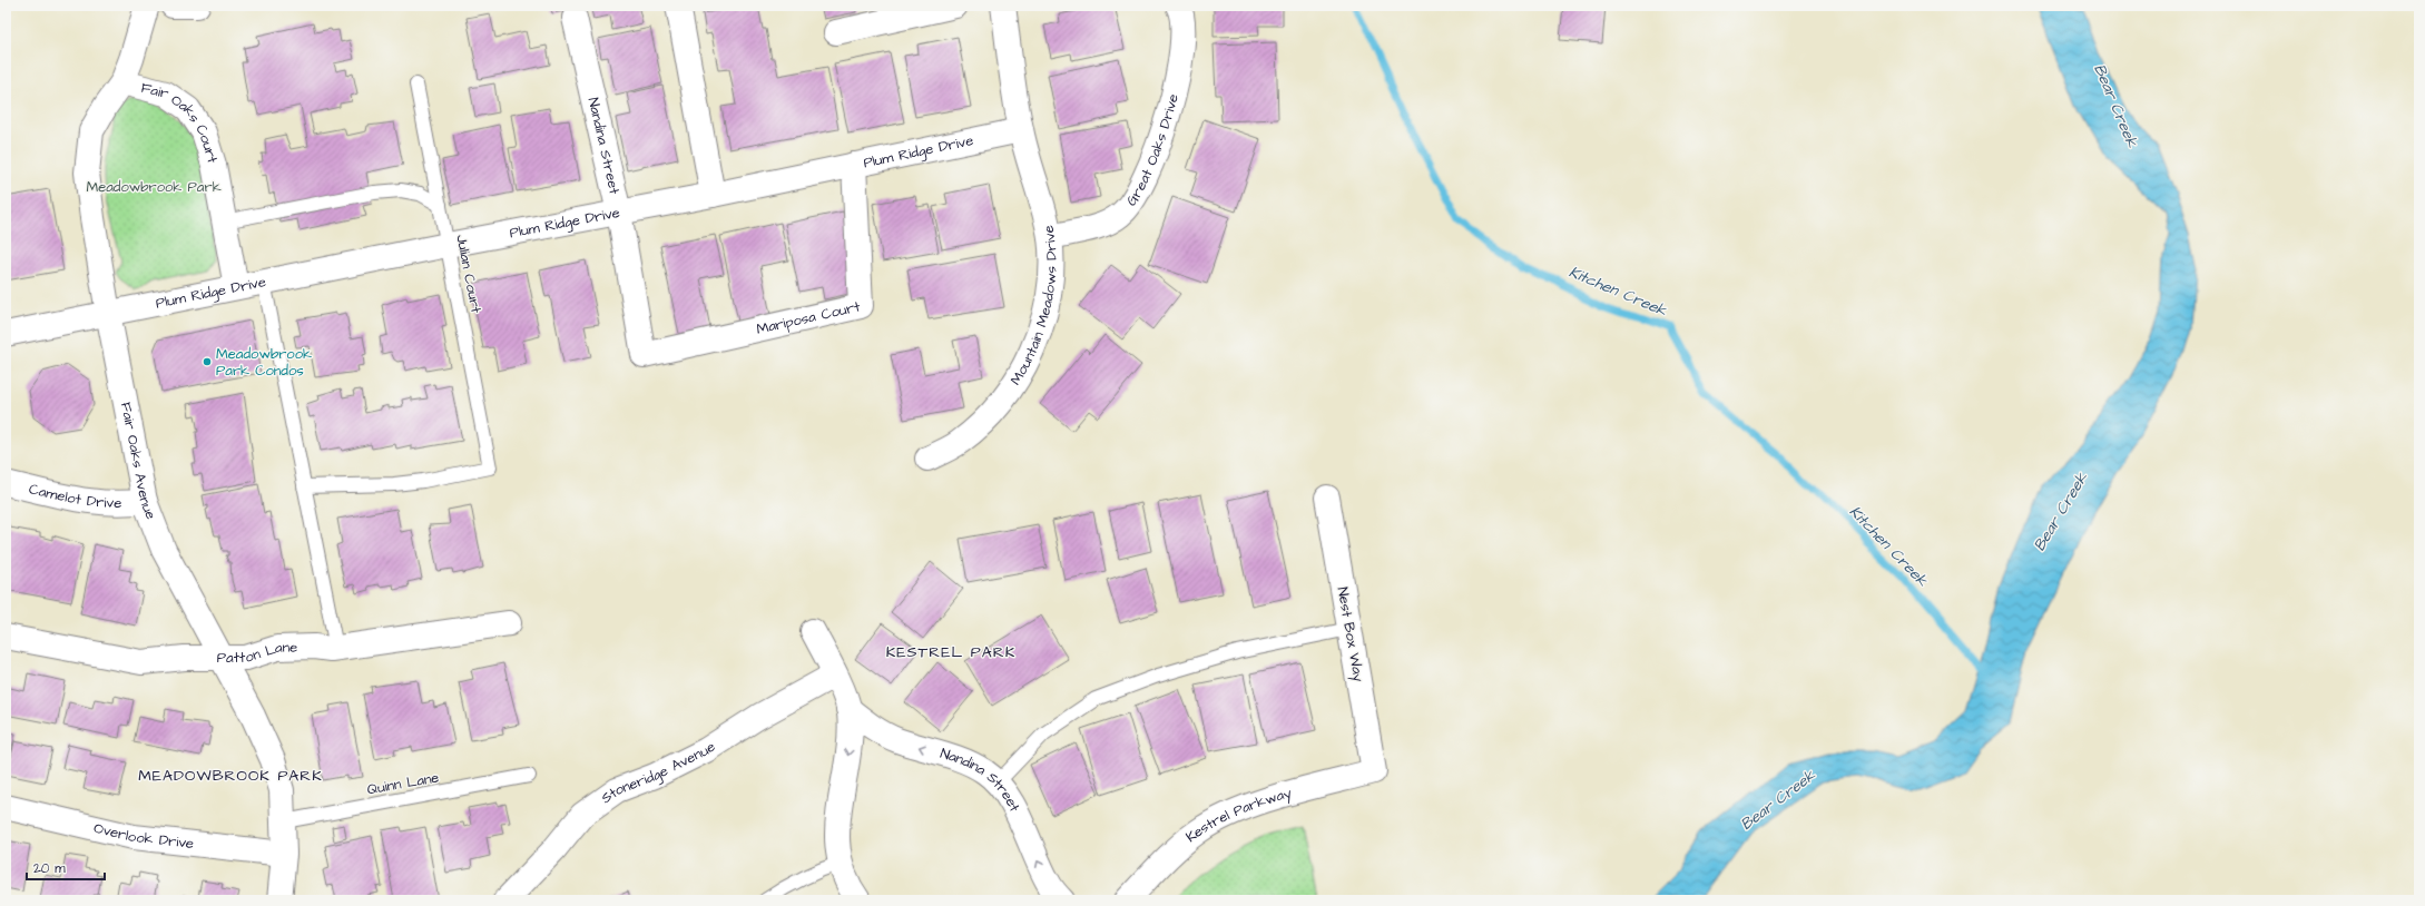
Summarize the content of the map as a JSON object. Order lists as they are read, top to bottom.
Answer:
{
  "streets": {
    "street": [
      "Fair Oaks Court",
      "Nandina Street",
      "Great Oaks Drive",
      "Plum Ridge Drive",
      "Mountain Meadows Drive",
      "Mariposa Court",
      "Fair Oaks Avenue",
      "Camelot Drive",
      "Nest Box Way",
      "Patton Lane",
      "Stoneridge Avenue",
      "Kestrel Parkway",
      "Overlook Drive"
    ],
    "lane": ["Julian Court", "Quinn Lane"]
  },
  "crossings": [
    ["Fair Oaks Court", "Plum Ridge Drive"],
    ["Fair Oaks Court", "Fair Oaks Avenue"],
    ["Nandina Street", "Plum Ridge Drive"],
    ["Nandina Street", "Mariposa Court"],
    ["Great Oaks Drive", "Mountain Meadows Drive"],
    ["Plum Ridge Drive", "Julian Court"],
    ["Plum Ridge Drive", "Mountain Meadows Drive"],
    ["Plum Ridge Drive", "Mariposa Court"],
    ["Plum Ridge Drive", "Fair Oaks Avenue"],
    ["Fair Oaks Avenue", "Camelot Drive"],
    ["Fair Oaks Avenue", "Patton Lane"],
    ["Fair Oaks Avenue", "Quinn Lane"],
    ["Fair Oaks Avenue", "Overlook Drive"],
    ["Nest Box Way", "Kestrel Parkway"]
  ],
  "one_way": ["Nandina Street"],
  "districts": ["KESTREL PARK", "MEADOWBROOK PARK"],
  "water": ["Bear Creek", "Kitchen Creek"],
  "parks": ["Meadowbrook Park"],
  "places": ["Meadowbrook Park Condos"],
  "scale_bar": "20 m"
}
